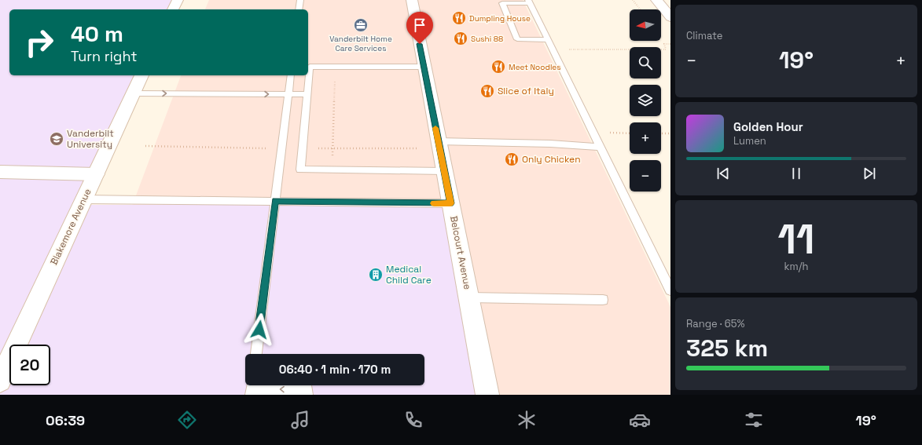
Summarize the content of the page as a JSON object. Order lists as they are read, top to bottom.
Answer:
{
  "streets": {
    "street": ["Blakemore Avenue", "Belcourt Avenue"]
  },
  "places": {
    "restaurant": [
      "Dumpling House",
      "Sushi 88",
      "Meet Noodles",
      "Slice of Italy",
      "Only Chicken"
    ],
    "office": ["Vanderbilt Home Care Services"],
    "school or university": ["Vanderbilt University"],
    "building": ["Medical Child Care"]
  },
  "north": "left",
  "page": {
    "tile": [
      "Climate",
      ["11", "km/h"],
      ["Range · 65%", "325 km"]
    ],
    "map_buttons": ["+", "−"],
    "turn": ["40 m", "Turn right"],
    "heat": ["−", "19°", "+"],
    "song": ["Golden Hour", "Lumen"],
    "limit": "20",
    "trip": "06:40 · 1 min · 170 m",
    "tabs": ["06:39", "19°"]
  }
}
